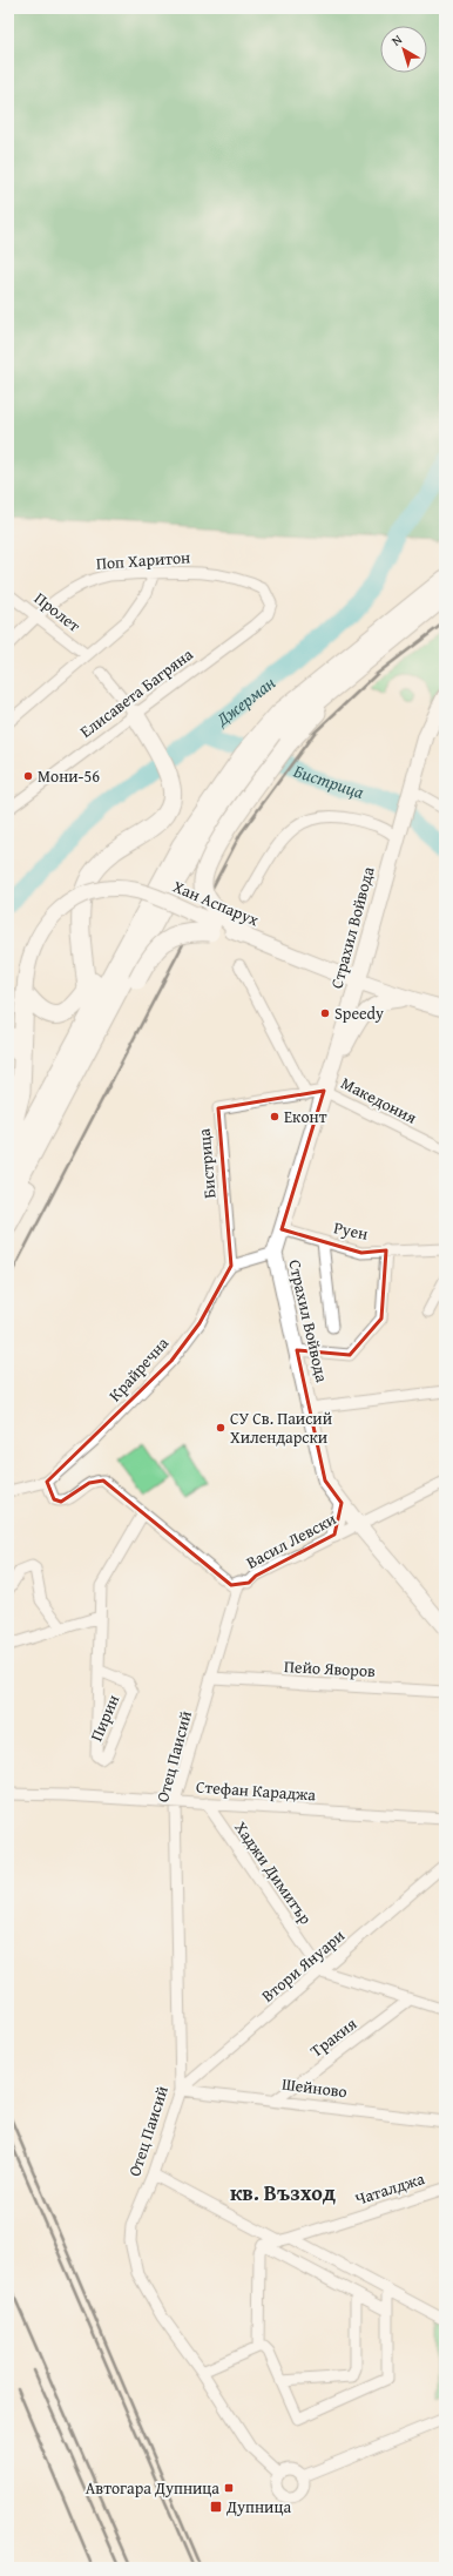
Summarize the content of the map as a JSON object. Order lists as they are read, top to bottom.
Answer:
{
  "streets": {
    "street": [
      "Поп Харитон",
      "Пролет",
      "Елисавета Багряна",
      "Хан Аспарух",
      "Страхил Войвода",
      "Македония",
      "Бистрица",
      "Руен",
      "Крайречна",
      "Васил Левски",
      "Пейо Яворов",
      "Пирин",
      "Отец Паисий",
      "Стефан Караджа",
      "Хаджи Димитър",
      "Втори Януари",
      "Тракия",
      "Шейново",
      "Чаталджа"
    ]
  },
  "crossings": [
    ["Поп Харитон", "Пролет"],
    ["Поп Харитон", "Елисавета Багряна"],
    ["Хан Аспарух", "Страхил Войвода"],
    ["Страхил Войвода", "Македония"],
    ["Страхил Войвода", "Бистрица"],
    ["Страхил Войвода", "Руен"],
    ["Страхил Войвода", "Васил Левски"],
    ["Македония", "Бистрица"],
    ["Бистрица", "Крайречна"],
    ["Васил Левски", "Отец Паисий"],
    ["Пейо Яворов", "Отец Паисий"],
    ["Отец Паисий", "Стефан Караджа"],
    ["Отец Паисий", "Втори Януари"],
    ["Отец Паисий", "Шейново"],
    ["Стефан Караджа", "Хаджи Димитър"],
    ["Хаджи Димитър", "Втори Януари"],
    ["Втори Януари", "Шейново"],
    ["Тракия", "Шейново"]
  ],
  "districts": ["кв. Възход"],
  "water": ["Джерман", "Бистрица"],
  "places": {
    "other": [
      "Мони-56",
      "Speedy",
      "Еконт",
      "СУ Св. Паисий Хилендарски"
    ],
    "transit": ["Автогара Дупница", "Дупница"]
  },
  "north": "top left"
}
